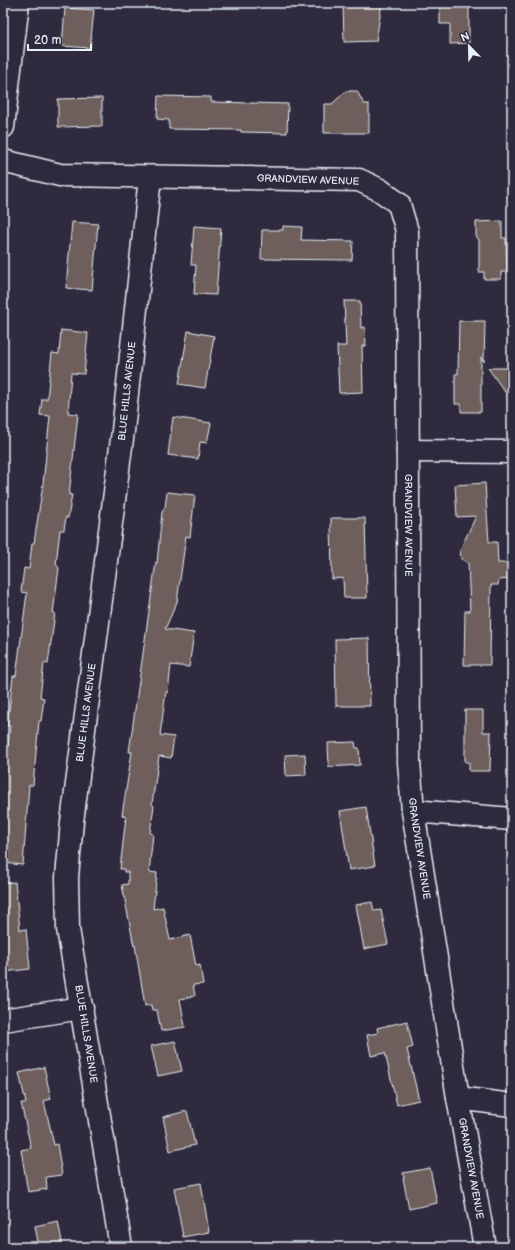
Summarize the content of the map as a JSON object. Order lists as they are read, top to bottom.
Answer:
{
  "streets": {
    "street": ["GRANDVIEW AVENUE", "BLUE HILLS AVENUE"]
  },
  "crossings": [
    ["GRANDVIEW AVENUE", "BLUE HILLS AVENUE"]
  ],
  "scale_bar": "20 m",
  "north": "top left"
}
